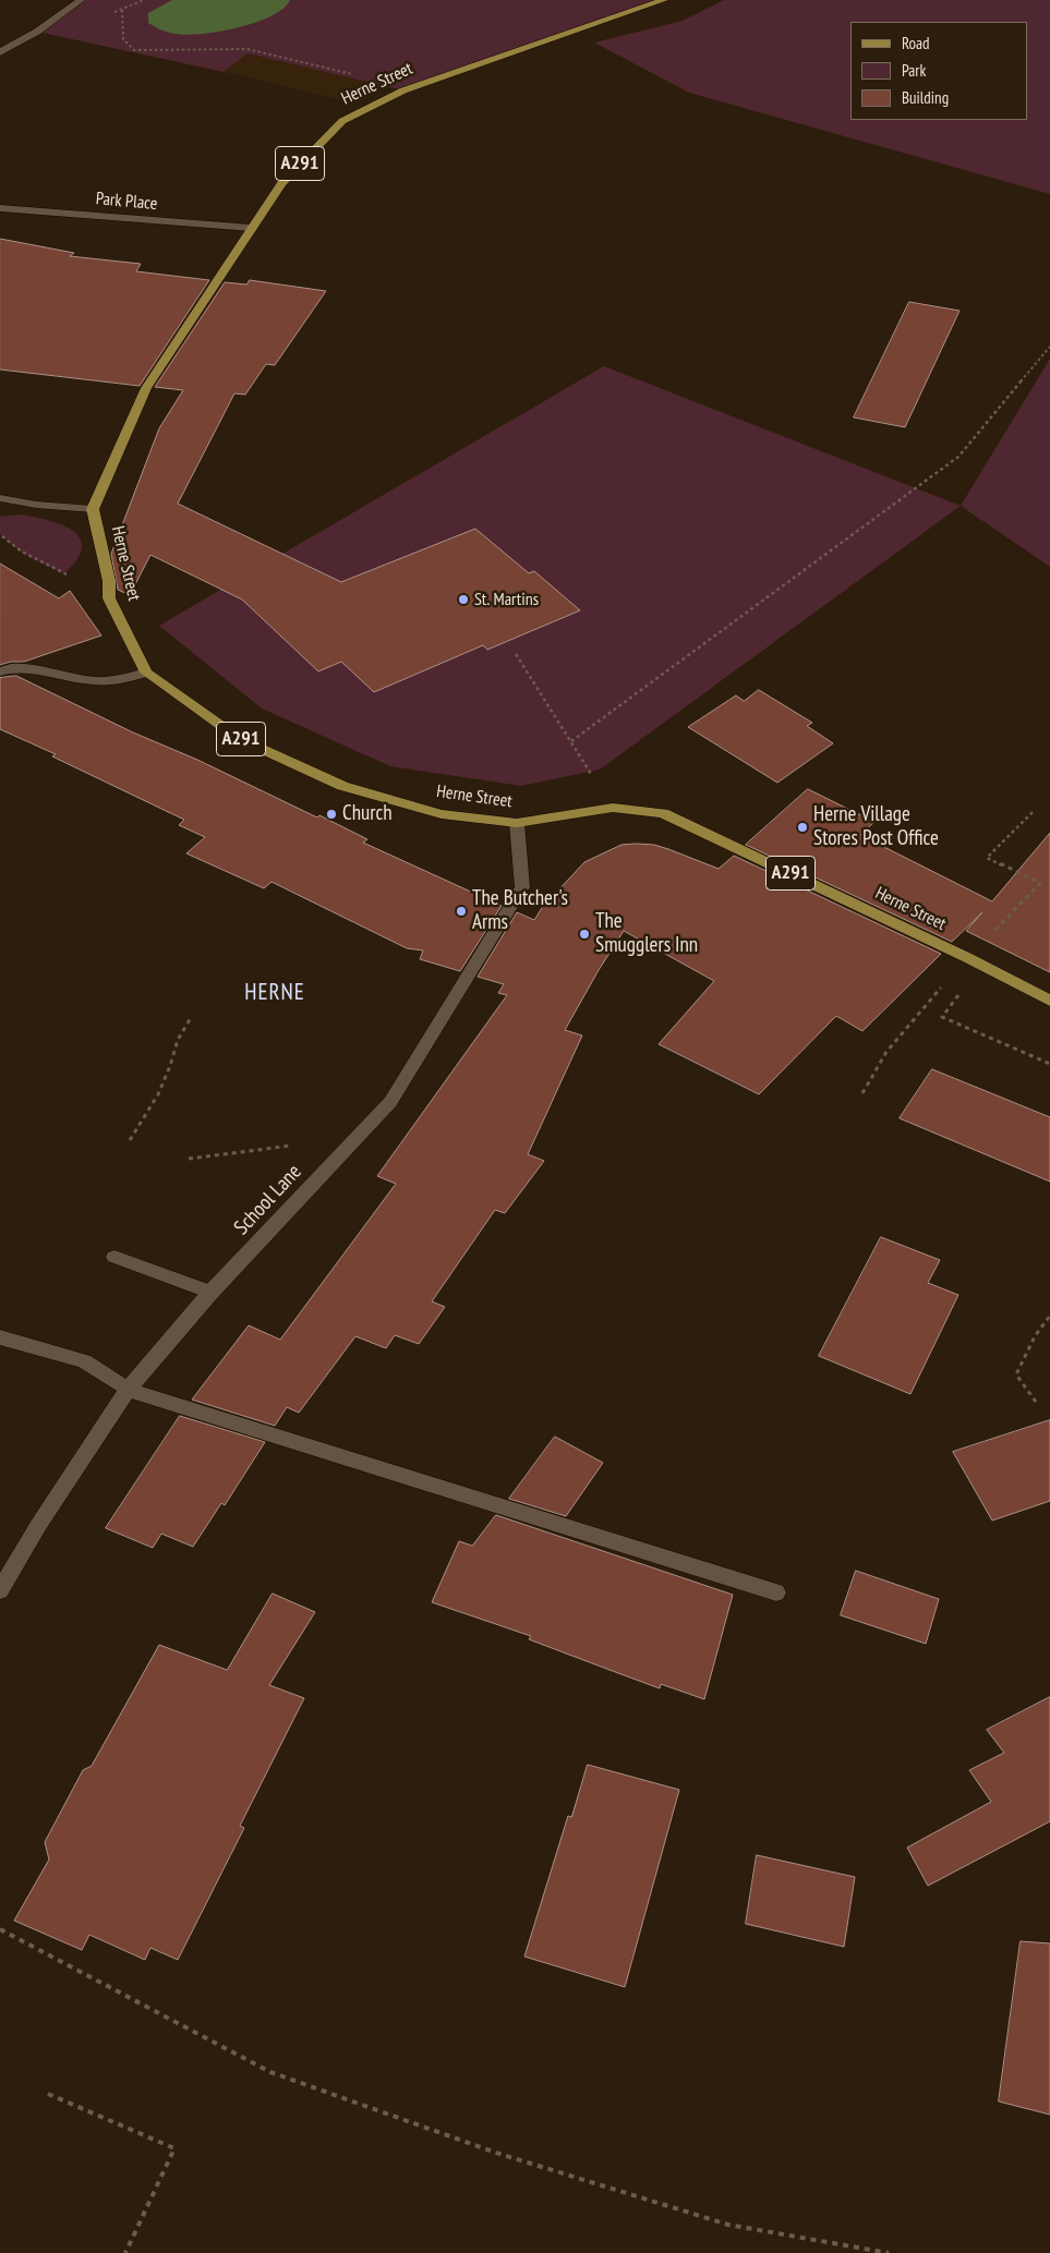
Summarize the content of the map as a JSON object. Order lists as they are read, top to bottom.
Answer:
{
  "streets": {
    "main road": ["Herne Street", "A291"],
    "street": ["Park Place", "School Lane"]
  },
  "crossings": [
    ["Herne Street", "Park Place"],
    ["Herne Street", "School Lane"]
  ],
  "districts": ["HERNE"],
  "places": [
    "St. Martins",
    "Church",
    "Herne Village Stores Post Office",
    "The Butcher's Arms",
    "The Smugglers Inn"
  ],
  "legend": ["Road", "Park", "Building"]
}
